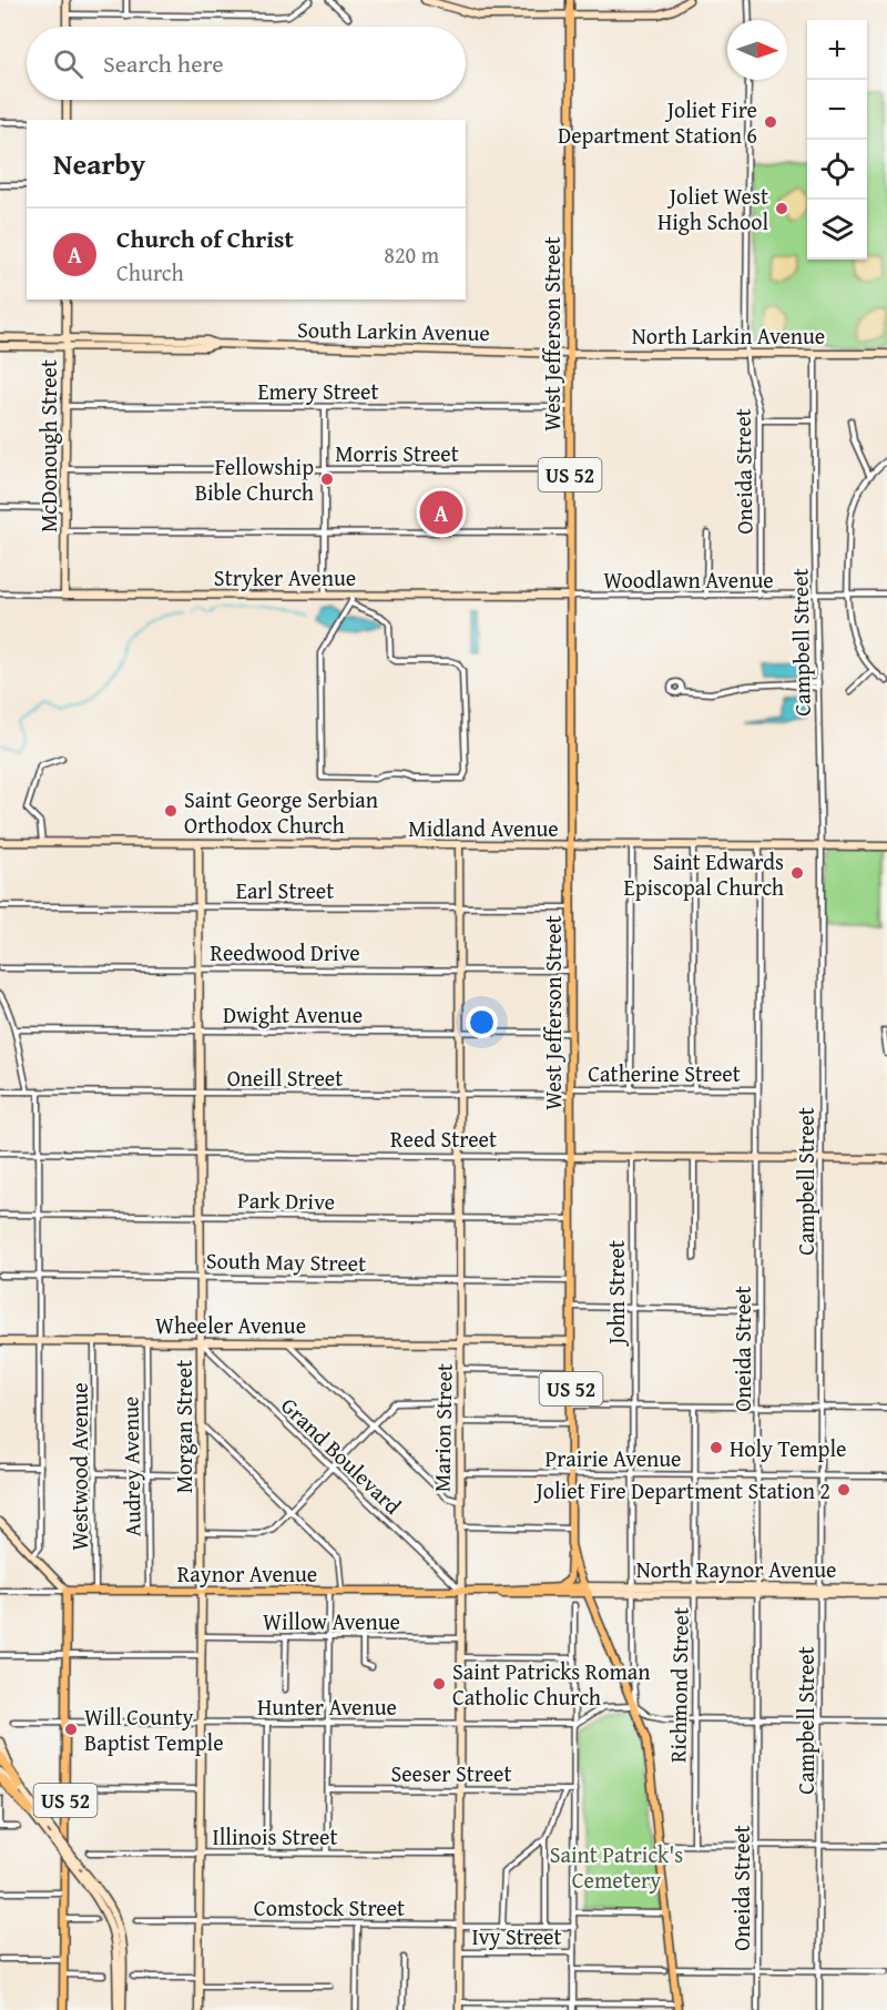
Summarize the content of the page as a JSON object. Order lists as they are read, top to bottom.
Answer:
{
  "streets": {
    "main road": ["West Jefferson Street", "US 52", "Raynor Avenue"],
    "street": [
      "South Larkin Avenue",
      "North Larkin Avenue",
      "Emery Street",
      "McDonough Street",
      "Morris Street",
      "Oneida Street",
      "Stryker Avenue",
      "Woodlawn Avenue",
      "Campbell Street",
      "Midland Avenue",
      "Earl Street",
      "Reedwood Drive",
      "Dwight Avenue",
      "Catherine Street",
      "Oneill Street",
      "Reed Street",
      "Park Drive",
      "South May Street",
      "John Street",
      "Wheeler Avenue",
      "Morgan Street",
      "Marion Street",
      "Grand Boulevard",
      "Prairie Avenue",
      "Westwood Avenue",
      "Audrey Avenue",
      "North Raynor Avenue",
      "Willow Avenue",
      "Richmond Street",
      "Hunter Avenue",
      "Seeser Street",
      "Illinois Street",
      "Comstock Street",
      "Ivy Street"
    ]
  },
  "crossings": [
    ["South Larkin Avenue", "West Jefferson Street"],
    ["South Larkin Avenue", "North Larkin Avenue"],
    ["South Larkin Avenue", "McDonough Street"],
    ["West Jefferson Street", "North Larkin Avenue"],
    ["West Jefferson Street", "Emery Street"],
    ["West Jefferson Street", "Morris Street"],
    ["West Jefferson Street", "US 52"],
    ["West Jefferson Street", "Stryker Avenue"],
    ["West Jefferson Street", "Woodlawn Avenue"],
    ["West Jefferson Street", "Midland Avenue"],
    ["West Jefferson Street", "Earl Street"],
    ["West Jefferson Street", "Reedwood Drive"],
    ["West Jefferson Street", "Dwight Avenue"],
    ["West Jefferson Street", "Catherine Street"],
    ["West Jefferson Street", "Oneill Street"],
    ["West Jefferson Street", "Reed Street"],
    ["West Jefferson Street", "Park Drive"],
    ["West Jefferson Street", "South May Street"],
    ["West Jefferson Street", "John Street"],
    ["West Jefferson Street", "Wheeler Avenue"],
    ["West Jefferson Street", "Prairie Avenue"],
    ["West Jefferson Street", "North Raynor Avenue"],
    ["West Jefferson Street", "Raynor Avenue"],
    ["North Larkin Avenue", "Oneida Street"],
    ["North Larkin Avenue", "Campbell Street"],
    ["Emery Street", "McDonough Street"],
    ["McDonough Street", "Morris Street"],
    ["McDonough Street", "Stryker Avenue"],
    ["Oneida Street", "Woodlawn Avenue"],
    ["Oneida Street", "Midland Avenue"],
    ["Oneida Street", "Catherine Street"],
    ["Oneida Street", "Reed Street"],
    ["Oneida Street", "Prairie Avenue"],
    ["Oneida Street", "North Raynor Avenue"],
    ["US 52", "Raynor Avenue"],
    ["US 52", "Hunter Avenue"],
    ["Stryker Avenue", "Woodlawn Avenue"],
    ["Woodlawn Avenue", "Campbell Street"],
    ["Campbell Street", "Midland Avenue"],
    ["Campbell Street", "Reed Street"],
    ["Campbell Street", "Prairie Avenue"],
    ["Campbell Street", "North Raynor Avenue"],
    ["Midland Avenue", "Morgan Street"],
    ["Midland Avenue", "Marion Street"],
    ["Earl Street", "Morgan Street"],
    ["Earl Street", "Marion Street"],
    ["Reedwood Drive", "Morgan Street"],
    ["Reedwood Drive", "Marion Street"],
    ["Dwight Avenue", "Morgan Street"],
    ["Dwight Avenue", "Marion Street"],
    ["Catherine Street", "Oneill Street"],
    ["Oneill Street", "Morgan Street"],
    ["Oneill Street", "Marion Street"],
    ["Reed Street", "John Street"],
    ["Reed Street", "Morgan Street"],
    ["Reed Street", "Marion Street"],
    ["Park Drive", "Morgan Street"],
    ["Park Drive", "Marion Street"],
    ["South May Street", "Morgan Street"],
    ["South May Street", "Marion Street"],
    ["John Street", "Prairie Avenue"],
    ["John Street", "North Raynor Avenue"],
    ["Wheeler Avenue", "Morgan Street"],
    ["Wheeler Avenue", "Marion Street"],
    ["Wheeler Avenue", "Grand Boulevard"],
    ["Wheeler Avenue", "Westwood Avenue"],
    ["Wheeler Avenue", "Audrey Avenue"],
    ["Morgan Street", "Grand Boulevard"],
    ["Morgan Street", "Raynor Avenue"],
    ["Morgan Street", "Willow Avenue"],
    ["Morgan Street", "Hunter Avenue"],
    ["Morgan Street", "Illinois Street"],
    ["Morgan Street", "Comstock Street"],
    ["Marion Street", "Grand Boulevard"],
    ["Marion Street", "Prairie Avenue"],
    ["Marion Street", "Raynor Avenue"],
    ["Marion Street", "Willow Avenue"],
    ["Marion Street", "Hunter Avenue"],
    ["Marion Street", "Seeser Street"],
    ["Marion Street", "Illinois Street"],
    ["Marion Street", "Comstock Street"],
    ["Marion Street", "Ivy Street"],
    ["Grand Boulevard", "Raynor Avenue"],
    ["Prairie Avenue", "Richmond Street"],
    ["Westwood Avenue", "Raynor Avenue"],
    ["Audrey Avenue", "Raynor Avenue"],
    ["North Raynor Avenue", "Raynor Avenue"],
    ["North Raynor Avenue", "Richmond Street"]
  ],
  "parks": ["Saint Patrick's Cemetery"],
  "places": [
    "Joliet Fire Department Station 6",
    "Joliet West High School",
    "Fellowship Bible Church",
    "Saint George Serbian Orthodox Church",
    "Saint Edwards Episcopal Church",
    "Holy Temple",
    "Joliet Fire Department Station 2",
    "Saint Patricks Roman Catholic Church",
    "Will County Baptist Temple"
  ],
  "north": "right",
  "page": {
    "map_buttons": ["+", "−"],
    "search": "Search here",
    "heading": "Nearby",
    "list": [
      {
        "mark": "A",
        "name": "Church of Christ",
        "note": "Church",
        "value": "820 m"
      }
    ],
    "pins": "A"
  }
}
